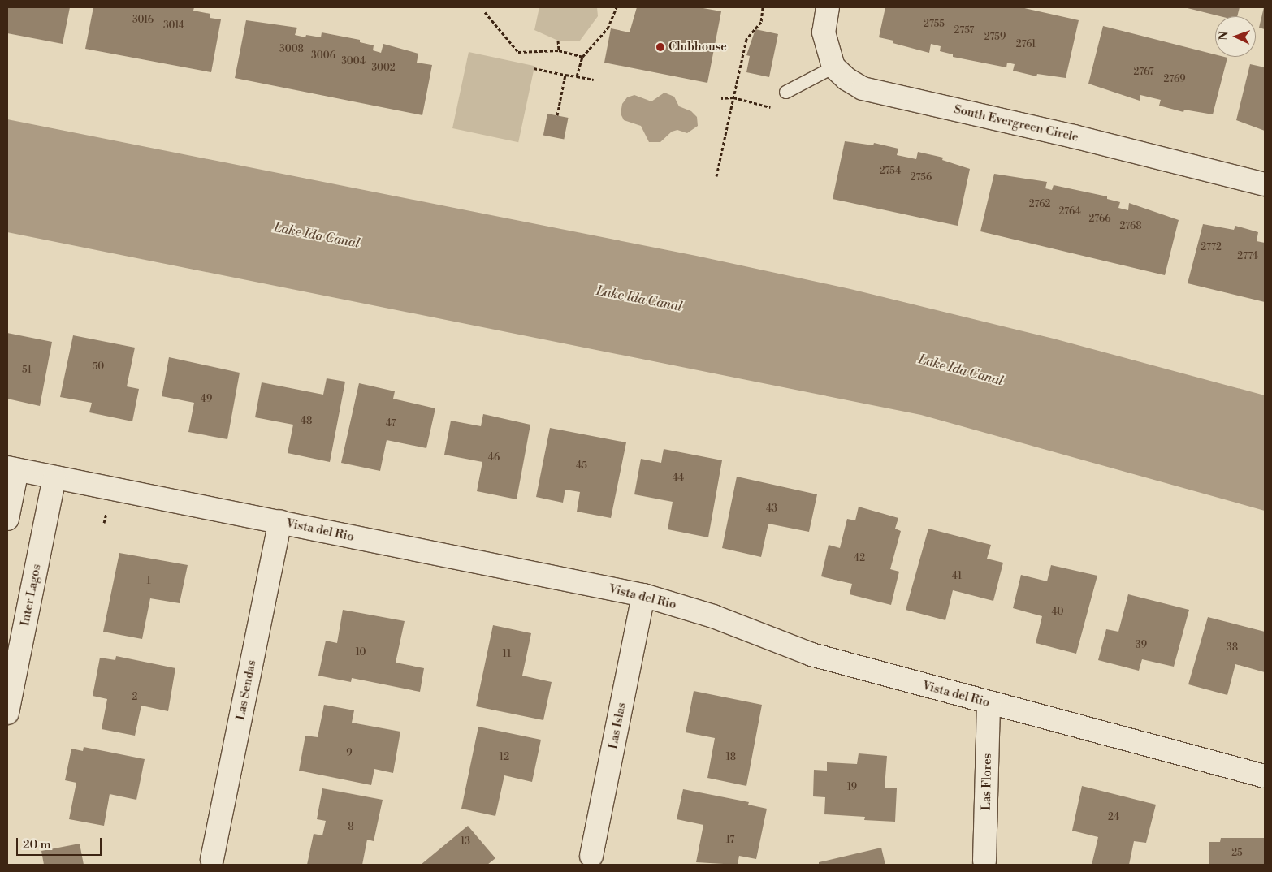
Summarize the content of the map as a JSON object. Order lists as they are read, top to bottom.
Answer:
{
  "streets": {
    "street": [
      "South Evergreen Circle",
      "Vista del Rio",
      "Inter Lagos",
      "Las Sendas",
      "Las Islas",
      "Las Flores"
    ]
  },
  "crossings": [
    ["Vista del Rio", "Inter Lagos"],
    ["Vista del Rio", "Las Sendas"],
    ["Vista del Rio", "Las Islas"],
    ["Vista del Rio", "Las Flores"]
  ],
  "water": ["Lake Ida Canal"],
  "places": ["Clubhouse"],
  "house_numbers": [
    "3016",
    "2755",
    "3014",
    "2757",
    "2759",
    "2761",
    "3008",
    "3006",
    "3004",
    "3002",
    "2767",
    "2769",
    "2754",
    "2756",
    "2762",
    "2764",
    "2766",
    "2768",
    "2772",
    "2774",
    "50",
    "51",
    "49",
    "48",
    "47",
    "46",
    "45",
    "44",
    "43",
    "42",
    "41",
    "1",
    "40",
    "39",
    "38",
    "10",
    "11",
    "2",
    "9",
    "12",
    "18",
    "19",
    "24",
    "8",
    "17",
    "13",
    "25"
  ],
  "scale_bar": "20 m",
  "north": "left"
}
